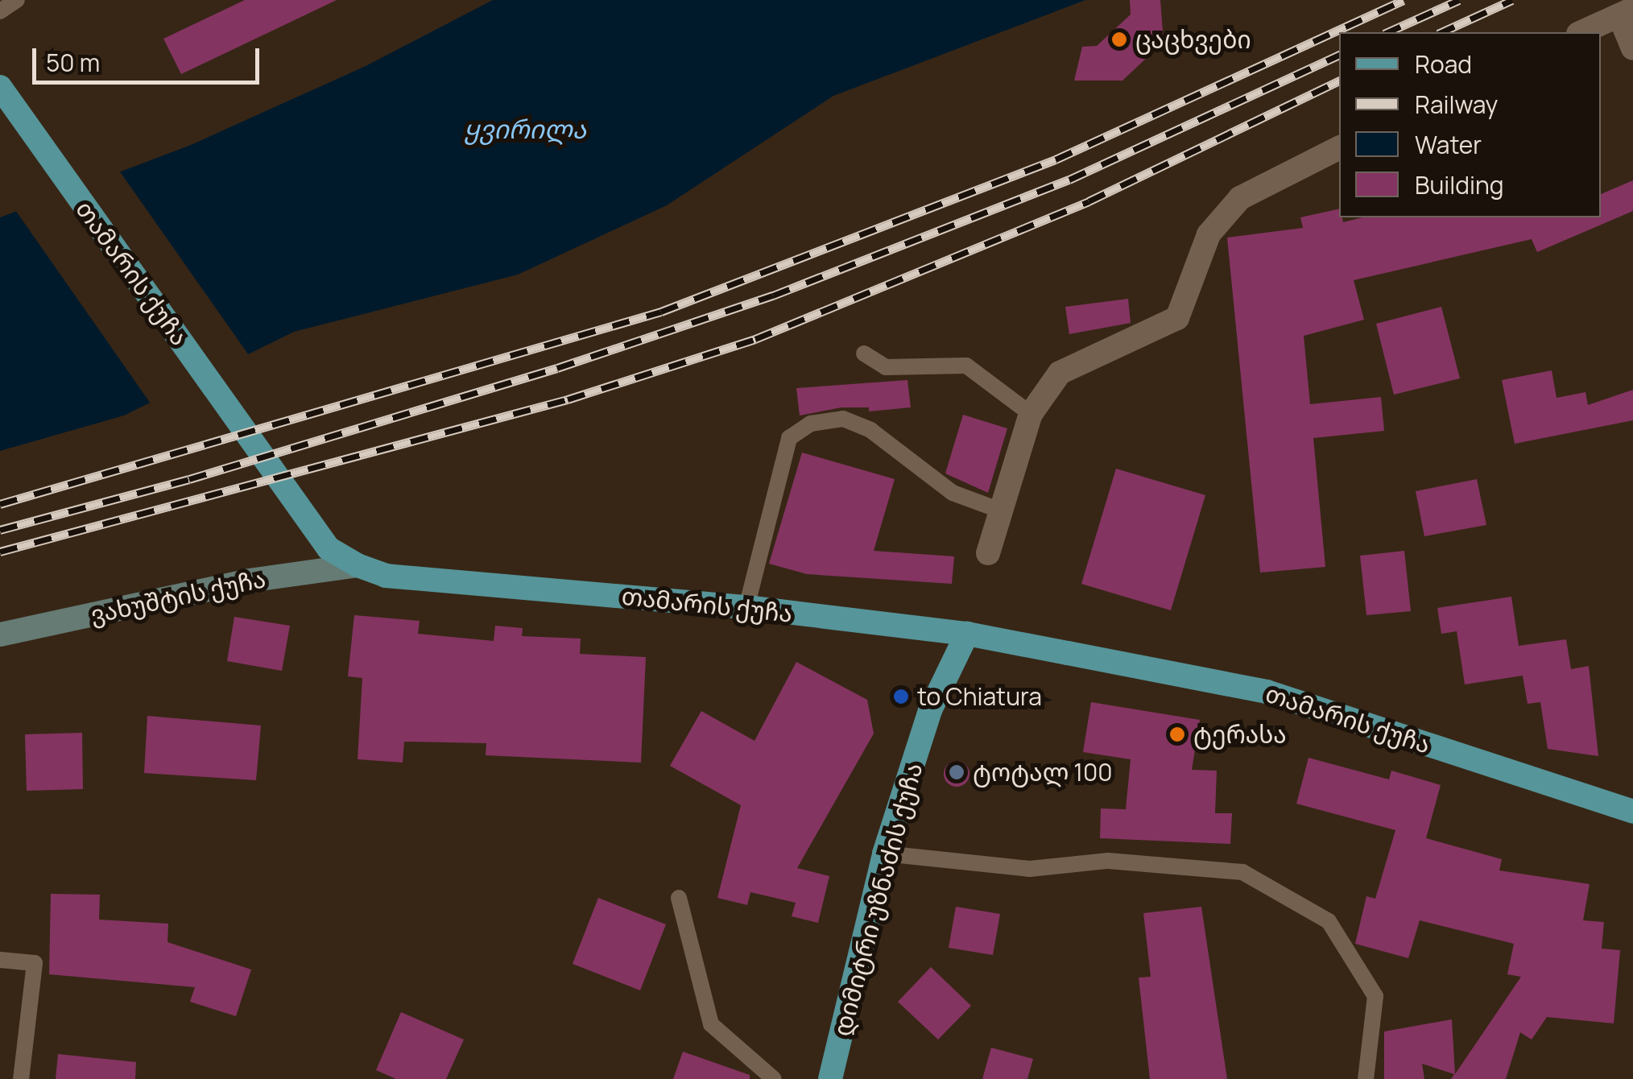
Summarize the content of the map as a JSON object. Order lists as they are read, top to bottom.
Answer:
{
  "streets": {
    "main road": ["თამარის ქუჩა", "დიმიტრი უზნაძის ქუჩა"],
    "street": ["ვახუშტის ქუჩა"]
  },
  "crossings": [
    ["თამარის ქუჩა", "ვახუშტის ქუჩა"],
    ["თამარის ქუჩა", "დიმიტრი უზნაძის ქუჩა"]
  ],
  "water": ["ყვირილა"],
  "places": [
    "ცაცხვები",
    "to Chiatura",
    "ტერასა",
    "ტოტალ 100"
  ],
  "legend": [
    "Road",
    "Railway",
    "Water",
    "Building"
  ],
  "scale_bar": "50 m"
}
